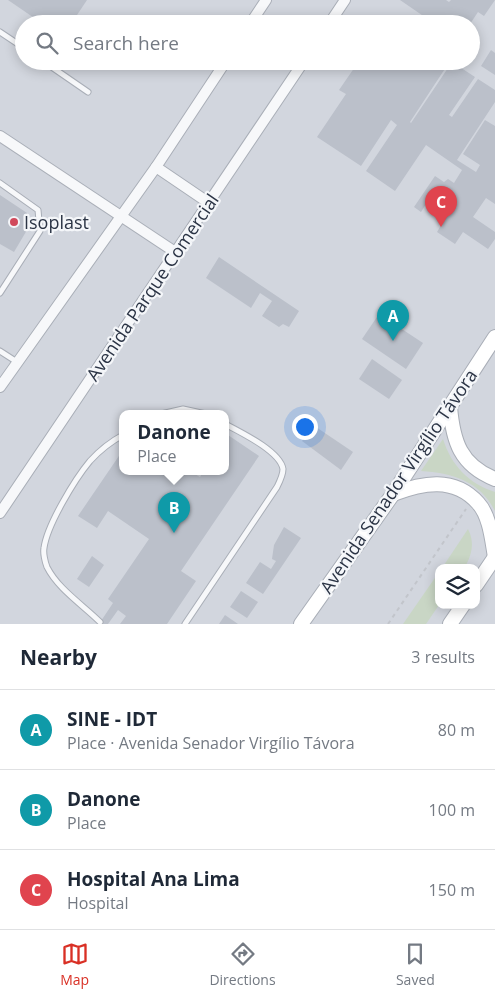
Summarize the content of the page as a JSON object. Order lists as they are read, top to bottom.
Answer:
{
  "streets": {
    "main road": ["Avenida Senador Virgílio Távora"],
    "street": ["Avenida Parque Comercial"]
  },
  "places": ["Isoplast"],
  "page": {
    "search": "Search here",
    "pins": ["C", "A", "B"],
    "popup": ["Danone", "Place"],
    "heading": ["Nearby", "3 results"],
    "list": [
      {
        "mark": "A",
        "name": "SINE - IDT",
        "note": "Place · Avenida Senador Virgílio Távora",
        "value": "80 m"
      },
      {
        "mark": "B",
        "name": "Danone",
        "note": "Place",
        "value": "100 m"
      },
      {
        "mark": "C",
        "name": "Hospital Ana Lima",
        "note": "Hospital",
        "value": "150 m"
      }
    ],
    "nav": ["Map", "Directions", "Saved"]
  }
}
